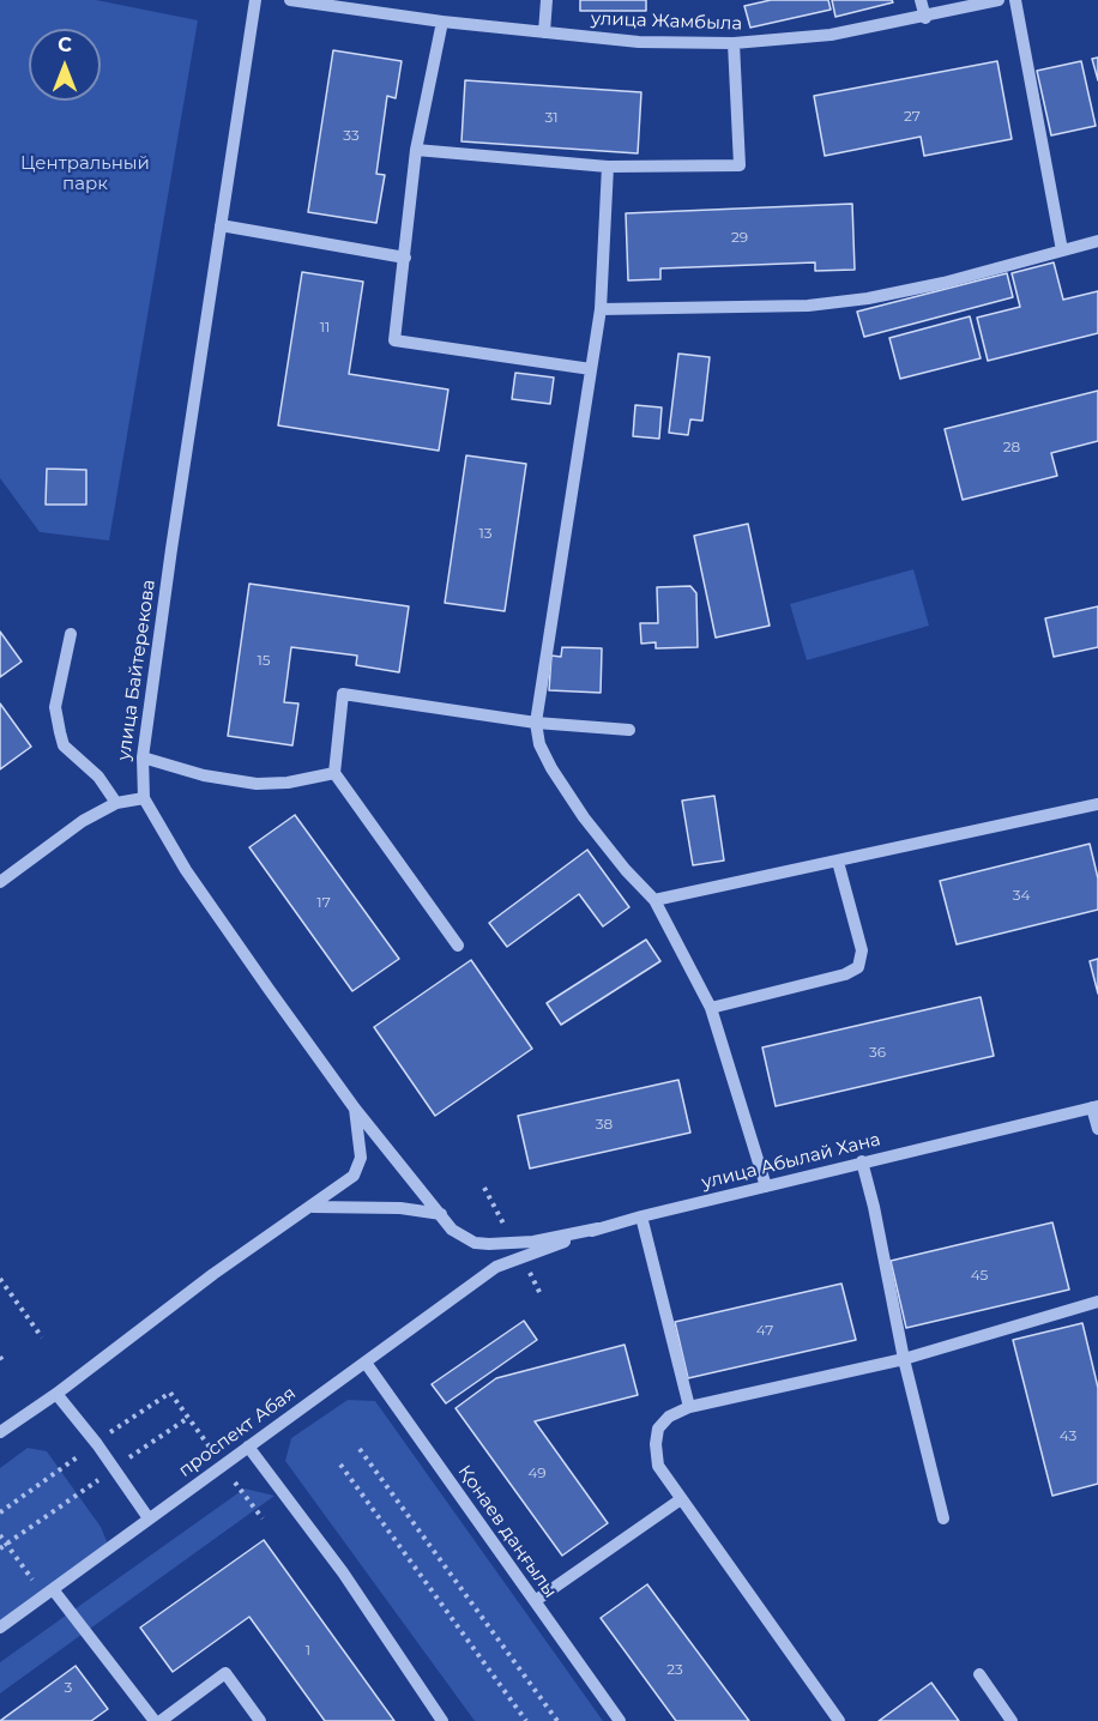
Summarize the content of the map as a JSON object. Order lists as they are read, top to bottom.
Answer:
{
  "streets": {
    "street": [
      "улица Жамбыла",
      "улица Байтерекова",
      "улица Абылай Хана",
      "проспект Абая",
      "Қонаев даңғылы"
    ]
  },
  "crossings": [
    ["улица Байтерекова", "улица Абылай Хана"],
    ["улица Абылай Хана", "проспект Абая"],
    ["проспект Абая", "Қонаев даңғылы"]
  ],
  "parks": ["Центральный парк"],
  "house_numbers": [
    "27",
    "31",
    "33",
    "29",
    "11",
    "28",
    "13",
    "15",
    "34",
    "17",
    "36",
    "38",
    "45",
    "47",
    "43",
    "49",
    "1",
    "23",
    "3"
  ],
  "north": "top"
}
